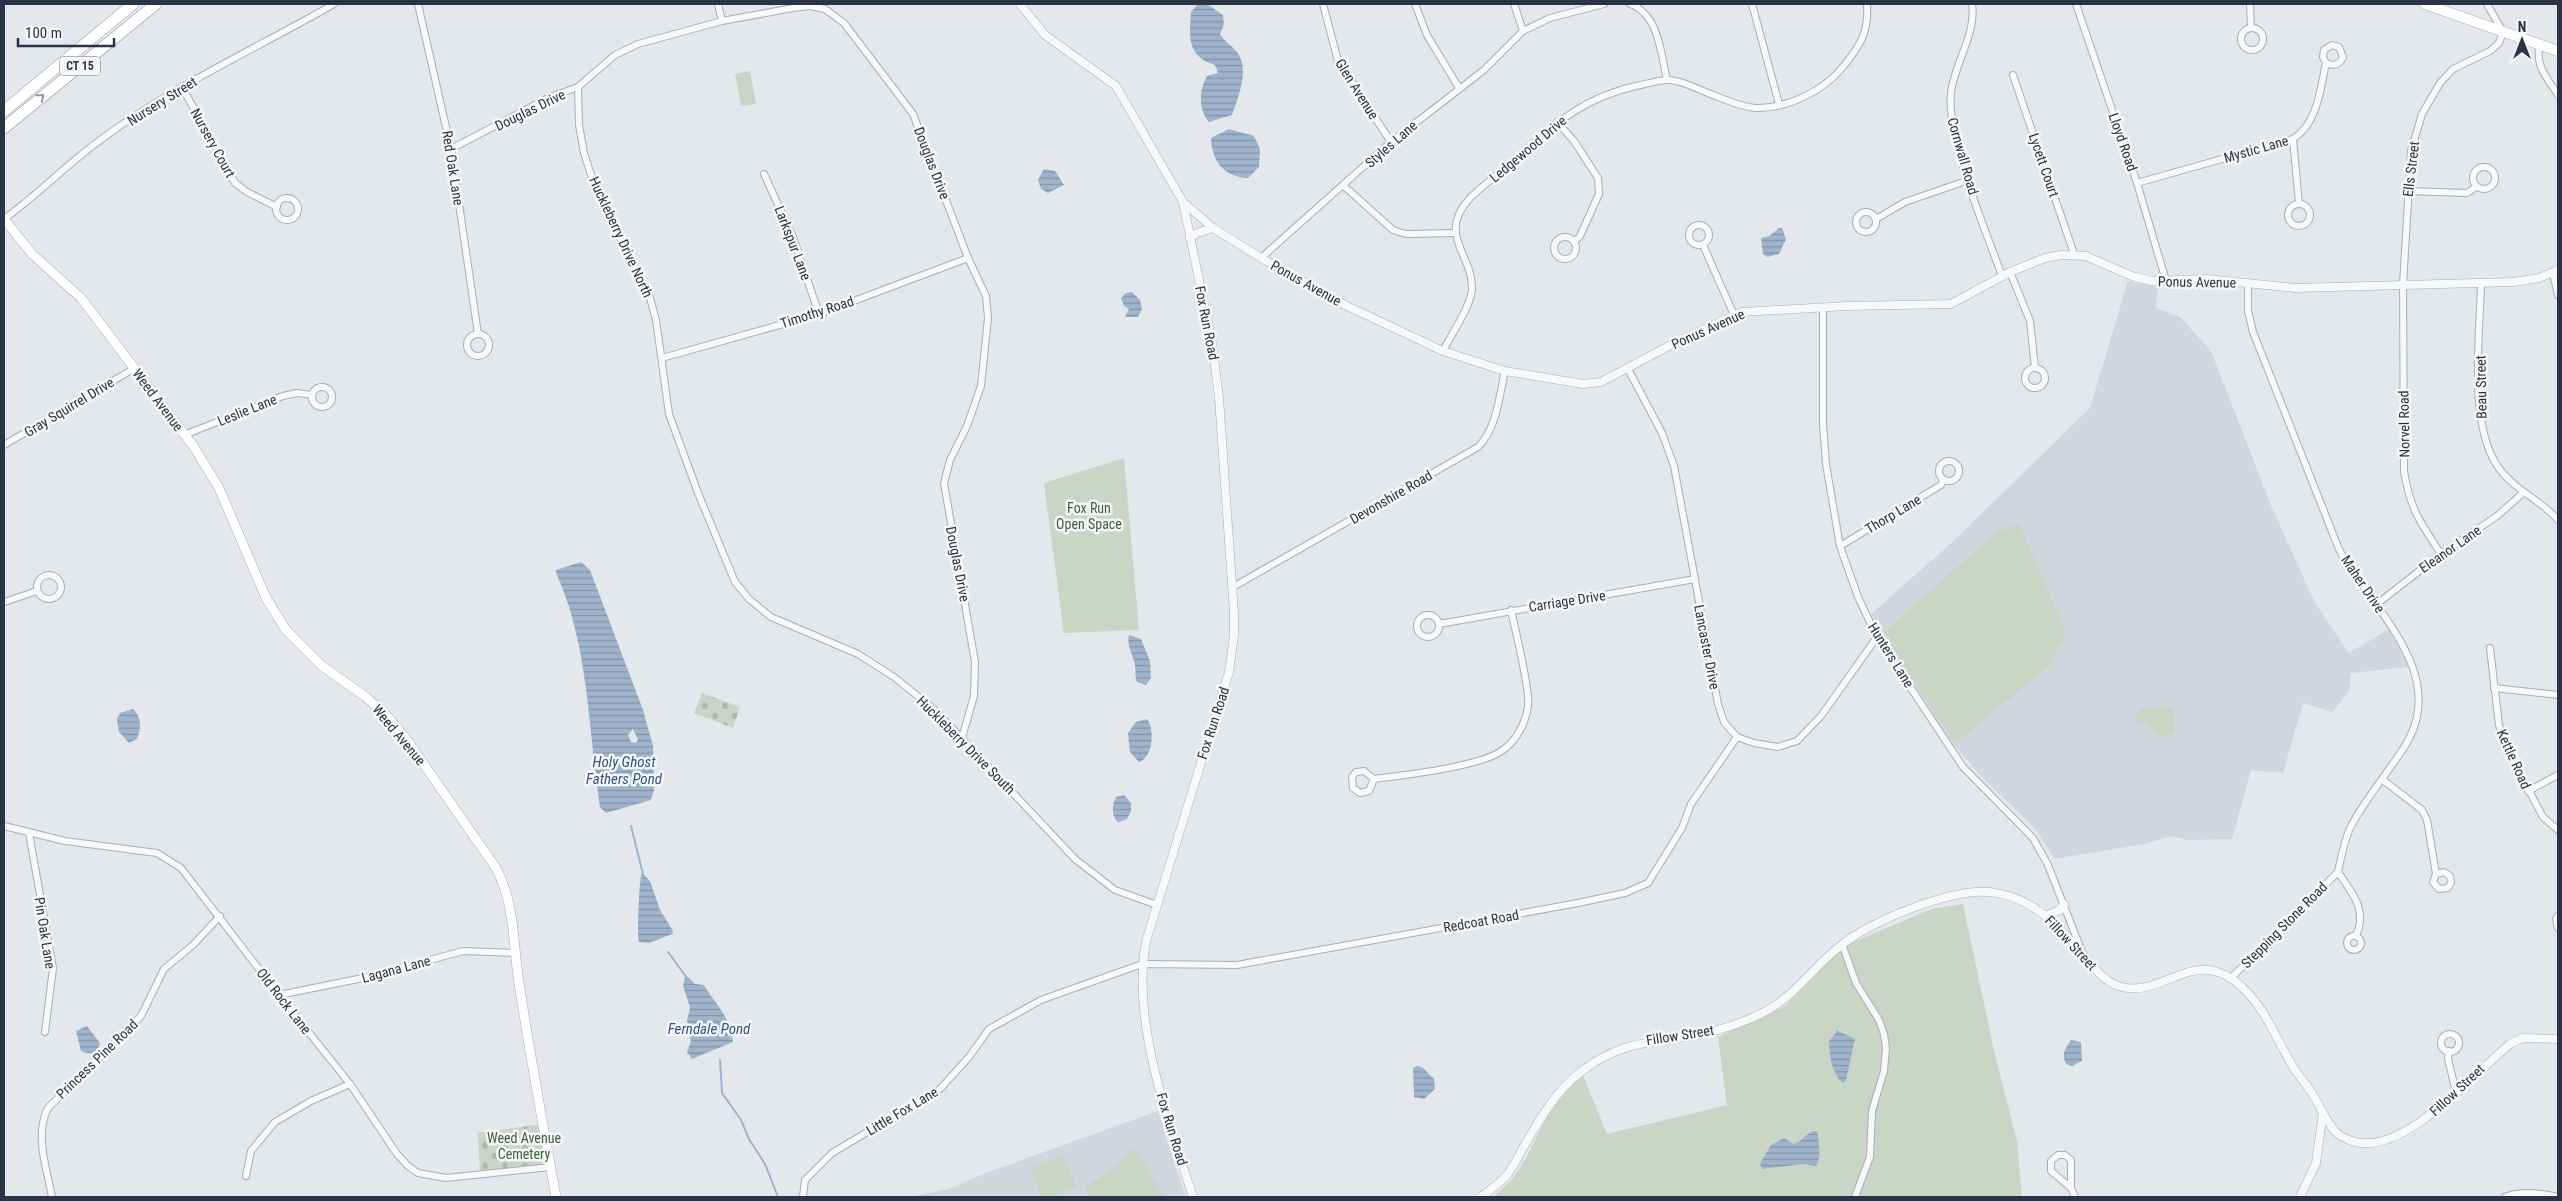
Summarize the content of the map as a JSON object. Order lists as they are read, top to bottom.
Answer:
{
  "streets": {
    "highway": ["CT 15"],
    "main road": ["Weed Avenue"],
    "street": [
      "Glen Avenue",
      "Nursery Street",
      "Douglas Drive",
      "Lloyd Road",
      "Nursery Court",
      "Styles Lane",
      "Ledgewood Drive",
      "Mystic Lane",
      "Cornwall Road",
      "Lycett Court",
      "Red Oak Lane",
      "Ells Street",
      "Huckleberry Drive North",
      "Larkspur Lane",
      "Ponus Avenue",
      "Timothy Road",
      "Fox Run Road",
      "Beau Street",
      "Gray Squirrel Drive",
      "Leslie Lane",
      "Norvel Road",
      "Devonshire Road",
      "Thorp Lane",
      "Eleanor Lane",
      "Maher Drive",
      "Carriage Drive",
      "Lancaster Drive",
      "Hunters Lane",
      "Huckleberry Drive South",
      "Kettle Road",
      "Redcoat Road",
      "Stepping Stone Road",
      "Pin Oak Lane",
      "Fillow Street",
      "Lagana Lane",
      "Old Rock Lane",
      "Princess Pine Road",
      "Little Fox Lane"
    ]
  },
  "crossings": [
    ["Glen Avenue", "Styles Lane"],
    ["Nursery Street", "Nursery Court"],
    ["Nursery Street", "Weed Avenue"],
    ["Douglas Drive", "Red Oak Lane"],
    ["Douglas Drive", "Huckleberry Drive North"],
    ["Douglas Drive", "Timothy Road"],
    ["Douglas Drive", "Huckleberry Drive South"],
    ["Lloyd Road", "Mystic Lane"],
    ["Lloyd Road", "Ponus Avenue"],
    ["Styles Lane", "Ponus Avenue"],
    ["Cornwall Road", "Ponus Avenue"],
    ["Lycett Court", "Ponus Avenue"],
    ["Ells Street", "Ponus Avenue"],
    ["Ells Street", "Norvel Road"],
    ["Huckleberry Drive North", "Timothy Road"],
    ["Huckleberry Drive North", "Huckleberry Drive South"],
    ["Larkspur Lane", "Timothy Road"],
    ["Ponus Avenue", "Fox Run Road"],
    ["Ponus Avenue", "Beau Street"],
    ["Ponus Avenue", "Norvel Road"],
    ["Ponus Avenue", "Devonshire Road"],
    ["Ponus Avenue", "Maher Drive"],
    ["Ponus Avenue", "Lancaster Drive"],
    ["Ponus Avenue", "Hunters Lane"],
    ["Timothy Road", "Huckleberry Drive South"],
    ["Fox Run Road", "Devonshire Road"],
    ["Fox Run Road", "Huckleberry Drive South"],
    ["Fox Run Road", "Redcoat Road"],
    ["Fox Run Road", "Little Fox Lane"],
    ["Beau Street", "Eleanor Lane"],
    ["Weed Avenue", "Gray Squirrel Drive"],
    ["Weed Avenue", "Leslie Lane"],
    ["Weed Avenue", "Lagana Lane"],
    ["Weed Avenue", "Old Rock Lane"],
    ["Norvel Road", "Eleanor Lane"],
    ["Thorp Lane", "Hunters Lane"],
    ["Eleanor Lane", "Maher Drive"],
    ["Maher Drive", "Stepping Stone Road"],
    ["Carriage Drive", "Lancaster Drive"],
    ["Lancaster Drive", "Redcoat Road"],
    ["Hunters Lane", "Fillow Street"],
    ["Redcoat Road", "Little Fox Lane"],
    ["Stepping Stone Road", "Fillow Street"],
    ["Pin Oak Lane", "Old Rock Lane"],
    ["Lagana Lane", "Old Rock Lane"],
    ["Old Rock Lane", "Princess Pine Road"]
  ],
  "water": ["Holy Ghost Fathers Pond", "Ferndale Pond"],
  "parks": ["Fox Run Open Space", "Weed Avenue Cemetery"],
  "scale_bar": "100 m",
  "north": "top"
}
